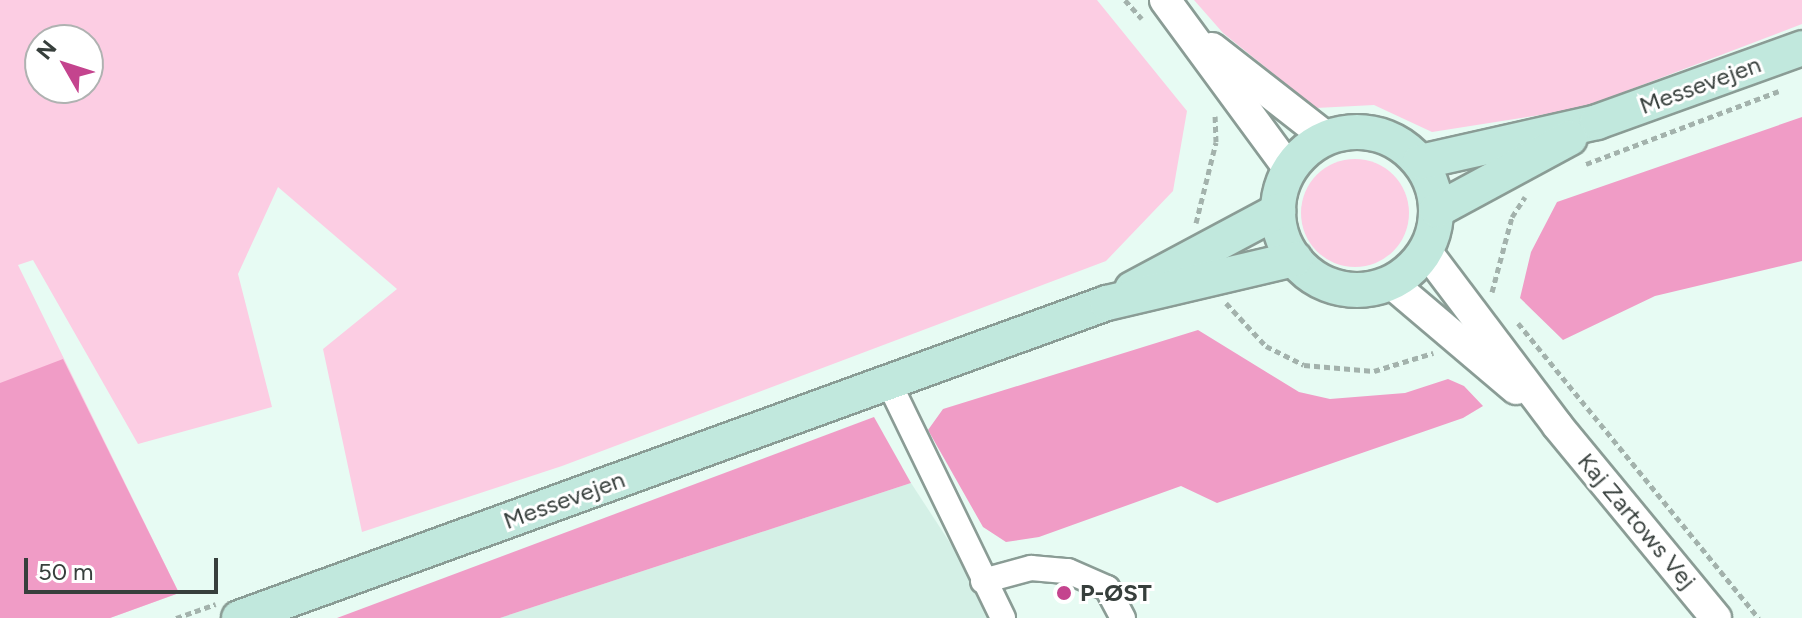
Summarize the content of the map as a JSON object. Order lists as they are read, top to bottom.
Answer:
{
  "streets": {
    "main road": ["Messevejen"],
    "street": ["Kaj Zartows Vej"]
  },
  "crossings": [
    ["Messevejen", "Kaj Zartows Vej"]
  ],
  "places": ["P-ØST"],
  "scale_bar": "50 m",
  "north": "top left"
}
